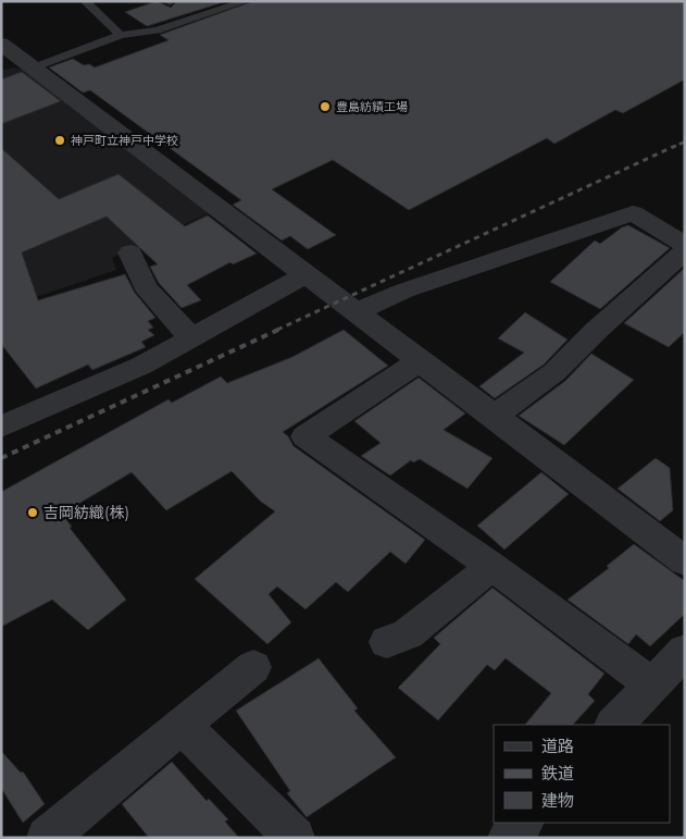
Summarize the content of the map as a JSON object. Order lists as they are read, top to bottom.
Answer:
{
  "places": ["豊島紡績工場", "神戸町立神戸中学校", "吉岡紡織(株)"],
  "legend": ["道路", "鉄道", "建物"]
}
